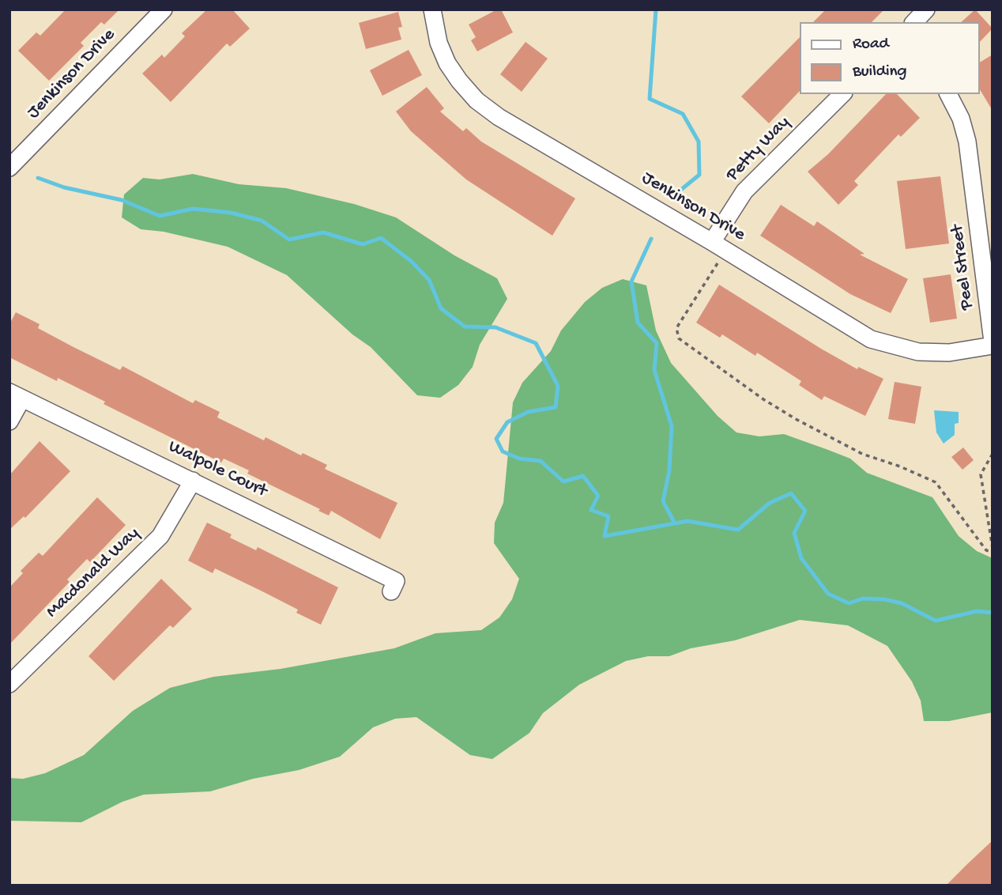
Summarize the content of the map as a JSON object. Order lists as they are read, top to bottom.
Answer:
{
  "streets": {
    "street": [
      "Jenkinson Drive",
      "Petty Way",
      "Peel Street",
      "Walpole Court",
      "Macdonald Way"
    ]
  },
  "crossings": [
    ["Jenkinson Drive", "Petty Way"],
    ["Walpole Court", "Macdonald Way"]
  ],
  "legend": ["Road", "Building"]
}
